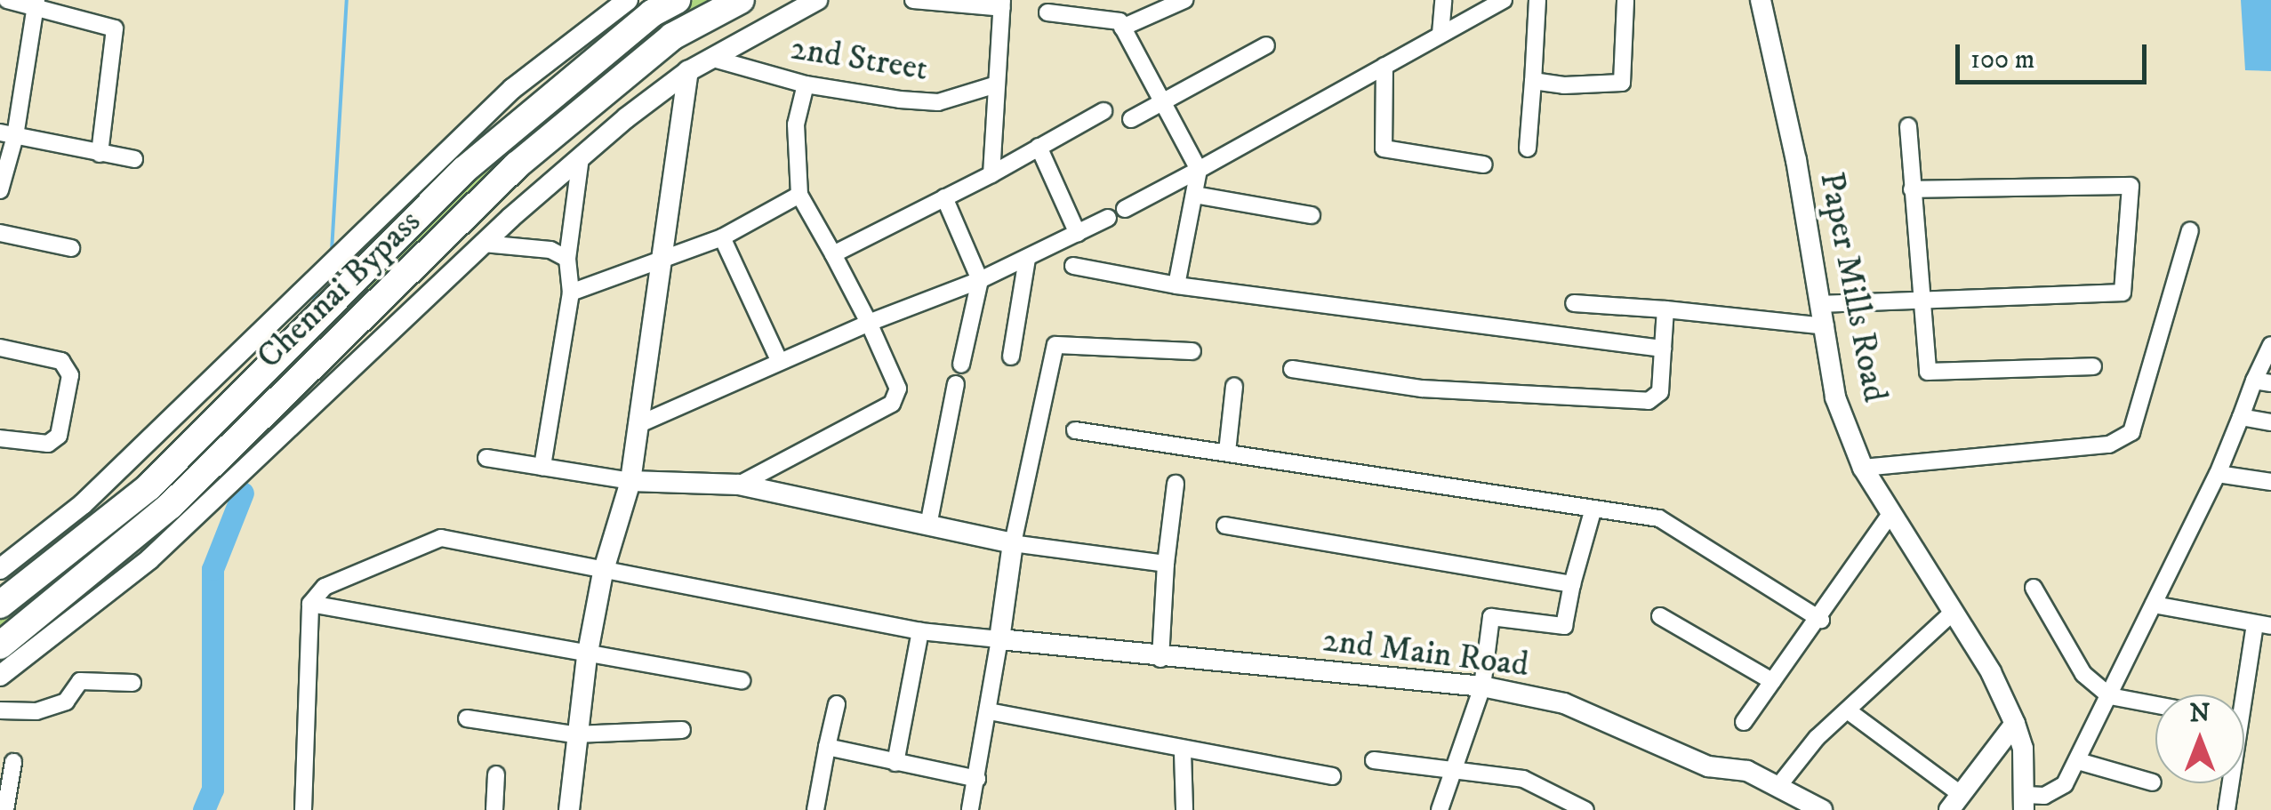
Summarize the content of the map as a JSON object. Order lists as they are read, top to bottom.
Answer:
{
  "streets": {
    "highway": ["Chennai Bypass"],
    "street": ["2nd Street", "Paper Mills Road", "2nd Main Road"]
  },
  "scale_bar": "100 m",
  "north": "top"
}
